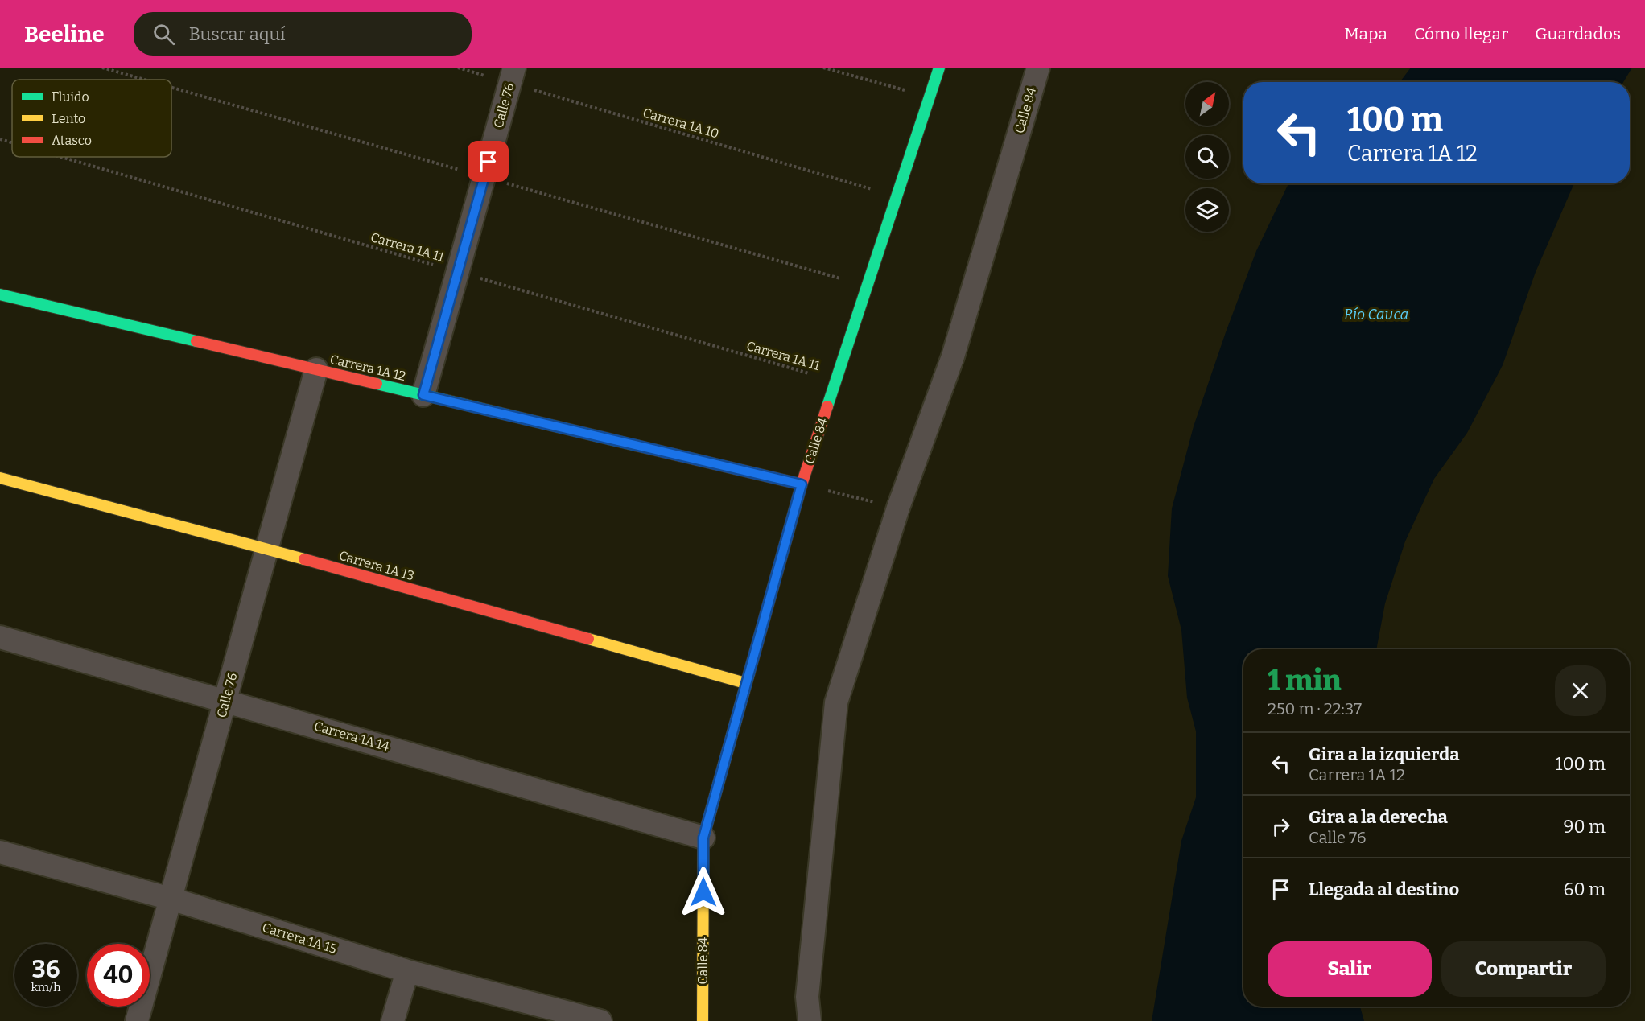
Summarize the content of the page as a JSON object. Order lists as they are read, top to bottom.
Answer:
{
  "streets": {
    "street": [
      "Calle 76",
      "Calle 84",
      "Carrera 1A 12",
      "Carrera 1A 13",
      "Carrera 1A 14",
      "Carrera 1A 15"
    ],
    "path": ["Carrera 1A 10", "Carrera 1A 11"]
  },
  "crossings": [
    ["Calle 76", "Carrera 1A 10"],
    ["Calle 76", "Carrera 1A 11"],
    ["Calle 76", "Carrera 1A 12"],
    ["Calle 76", "Carrera 1A 13"],
    ["Calle 76", "Carrera 1A 14"],
    ["Calle 76", "Carrera 1A 15"],
    ["Calle 84", "Carrera 1A 10"],
    ["Calle 84", "Carrera 1A 11"],
    ["Calle 84", "Carrera 1A 12"],
    ["Calle 84", "Carrera 1A 13"],
    ["Calle 84", "Carrera 1A 14"]
  ],
  "water": ["Río Cauca"],
  "legend": ["Fluido", "Lento", "Atasco"],
  "north": "top right",
  "page": {
    "header": "Beeline",
    "search": "Buscar aquí",
    "nav": ["Mapa", "Cómo llegar", "Guardados"],
    "turn": ["100 m", "Carrera 1A 12"],
    "heading": ["1 min", "250 m · 22:37"],
    "list": [
      {
        "name": "Gira a la izquierda",
        "note": "Carrera 1A 12",
        "value": "100 m"
      },
      {
        "name": "Gira a la derecha",
        "note": "Calle 76",
        "value": "90 m"
      },
      {
        "name": "Llegada al destino",
        "value": "60 m"
      }
    ],
    "buttons": ["Salir", "Compartir"],
    "speed": "36 km/h",
    "limit": "40"
  }
}
